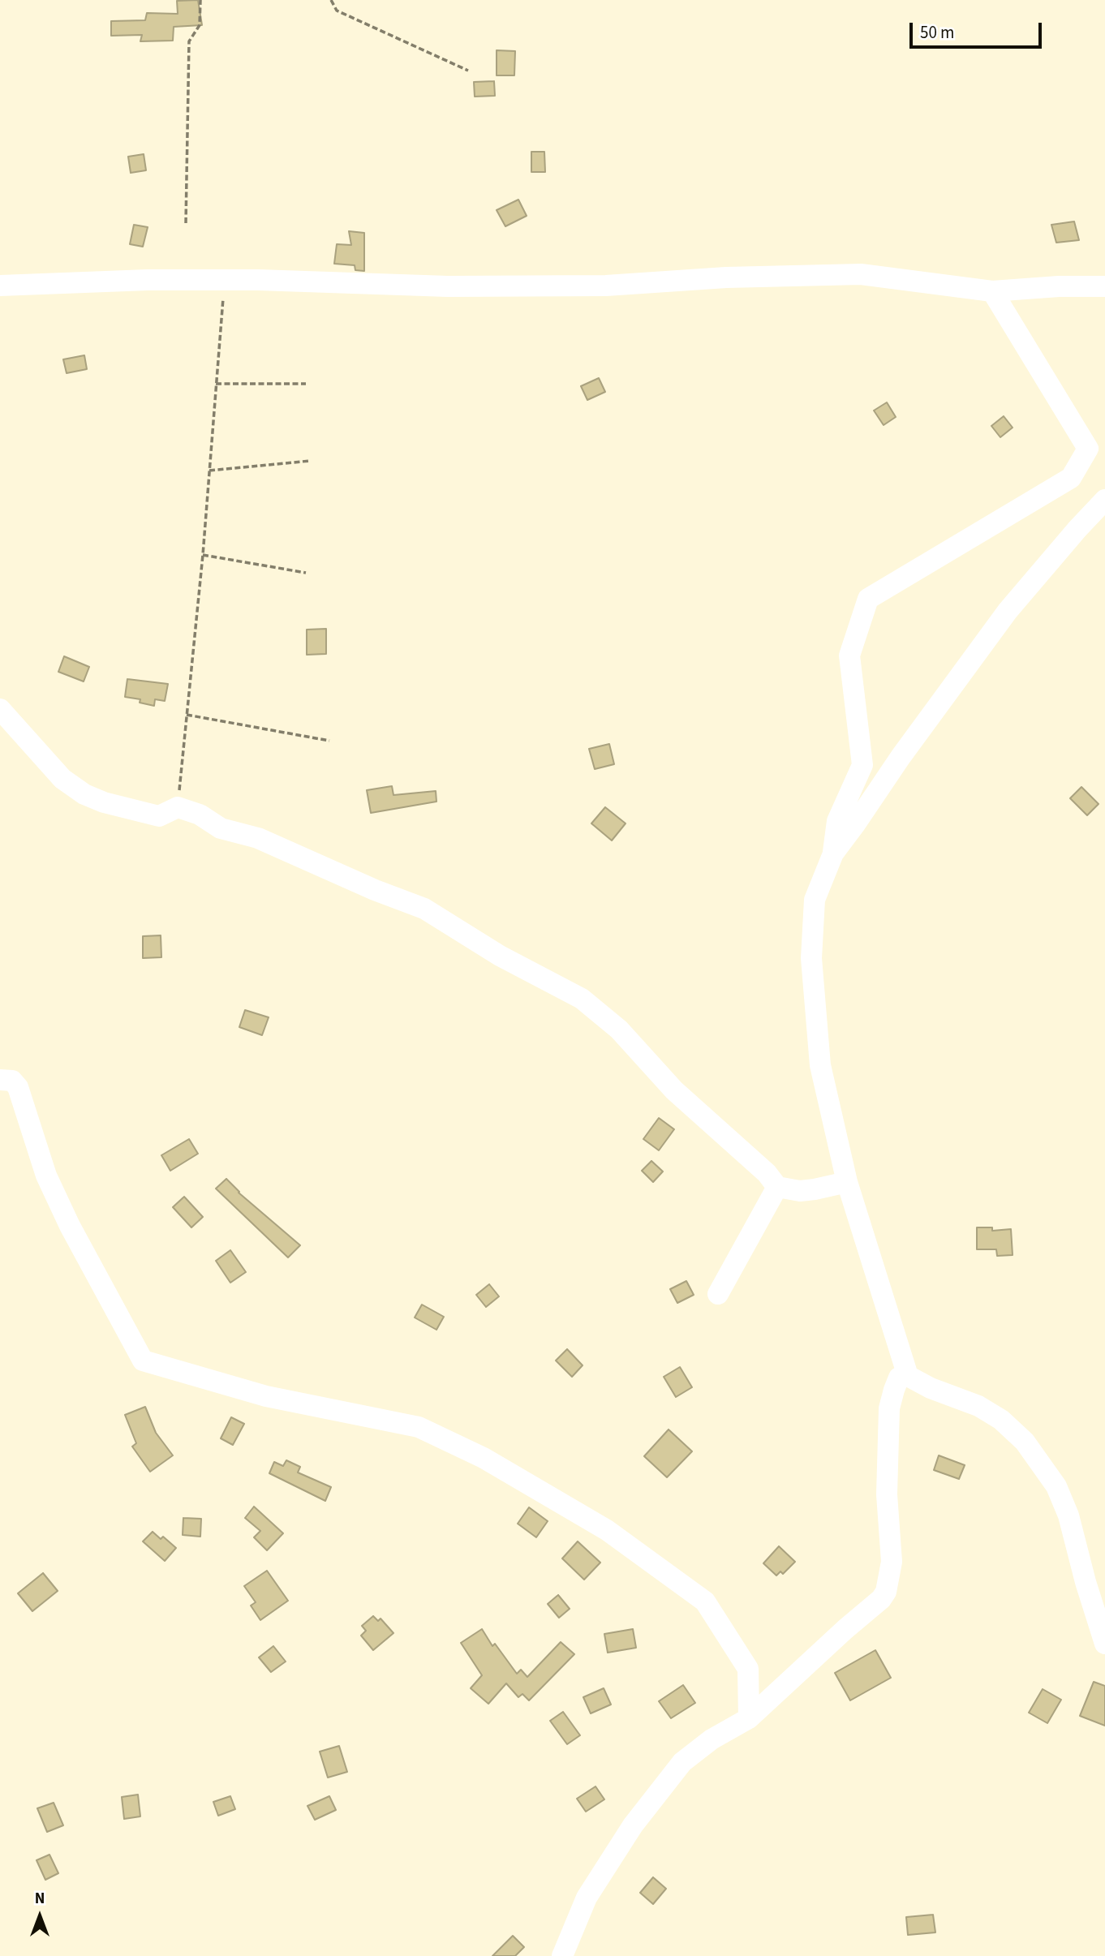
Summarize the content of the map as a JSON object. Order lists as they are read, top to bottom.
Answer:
{
  "scale_bar": "50 m",
  "north": "top"
}
